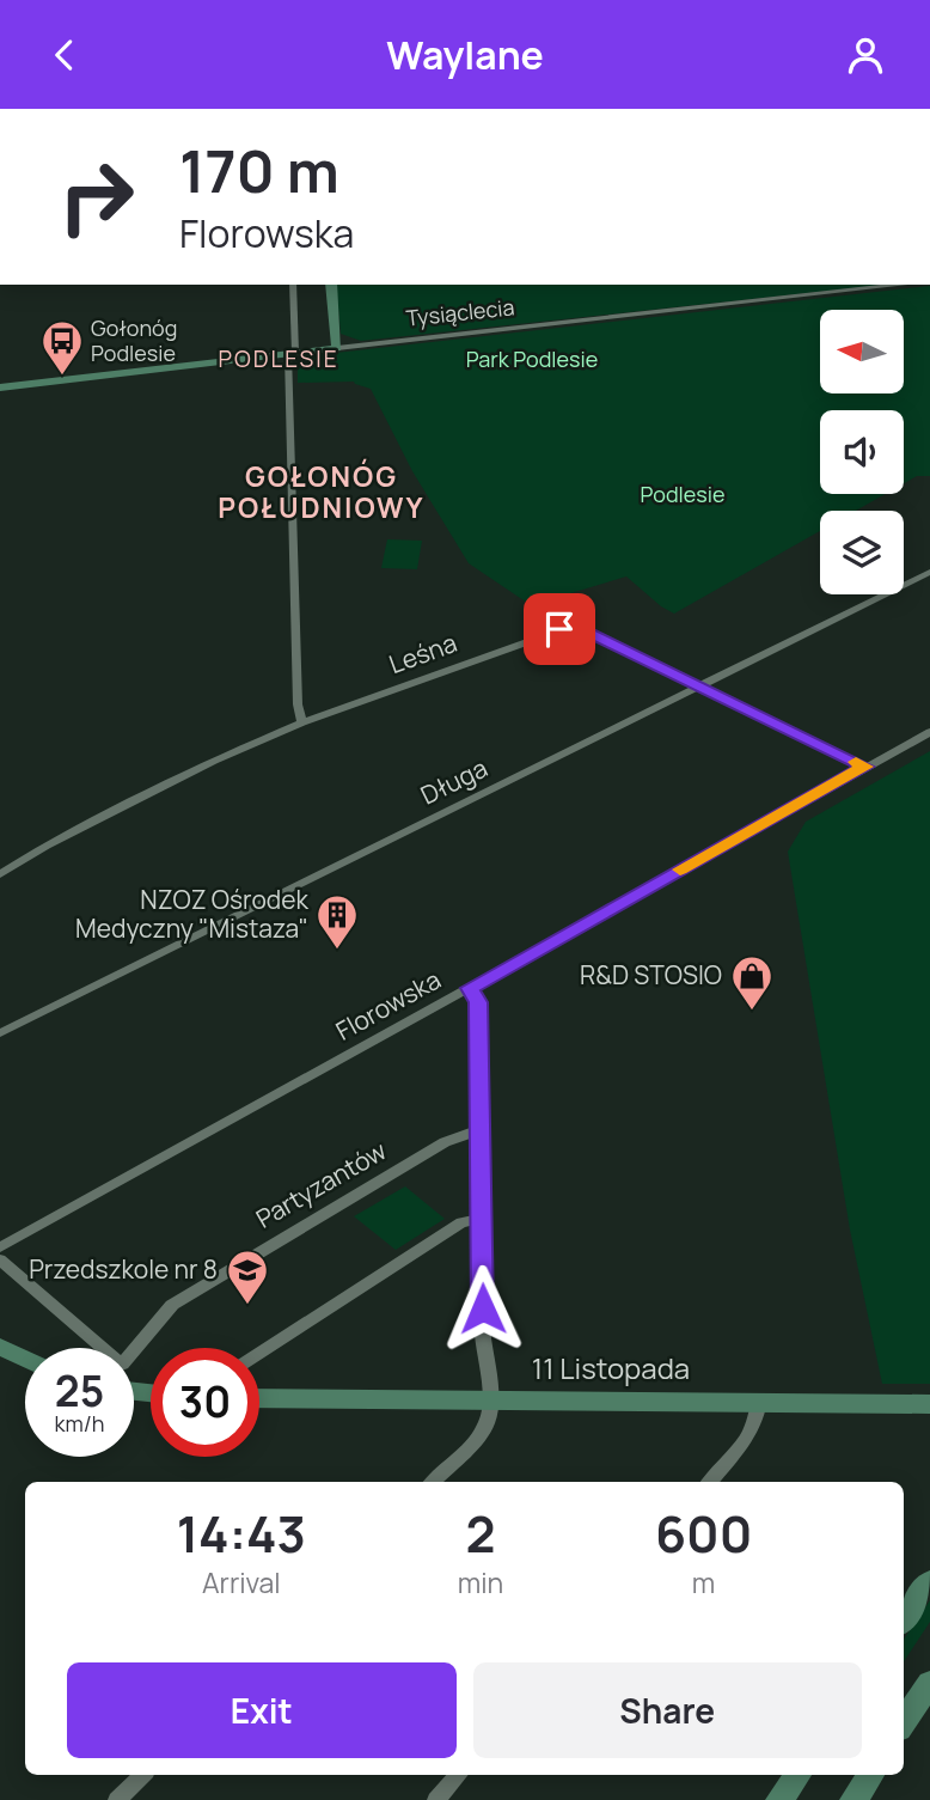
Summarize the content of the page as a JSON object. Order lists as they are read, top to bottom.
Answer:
{
  "streets": {
    "street": [
      "Tysiąclecia",
      "Leśna",
      "Długa",
      "Florowska",
      "Partyzantów",
      "11 Listopada"
    ]
  },
  "crossings": [
    ["Leśna", "Długa"],
    ["Leśna", "Florowska"]
  ],
  "districts": ["PODLESIE", "GOŁONÓG POŁUDNIOWY"],
  "parks": ["Park Podlesie", "Podlesie"],
  "places": {
    "bus stop": ["Gołonóg Podlesie"],
    "building": ["NZOZ Ośrodek Medyczny \"Mistaza\""],
    "shop": ["R&D STOSIO"],
    "school or university": ["Przedszkole nr 8"]
  },
  "north": "left",
  "page": {
    "header": "Waylane",
    "turn": ["170 m", "Florowska"],
    "speed": "25 km/h",
    "limit": "30",
    "eta": [
      "14:43",
      "Arrival",
      "2",
      "min",
      "600",
      "m"
    ],
    "buttons": ["Exit", "Share"]
  }
}
